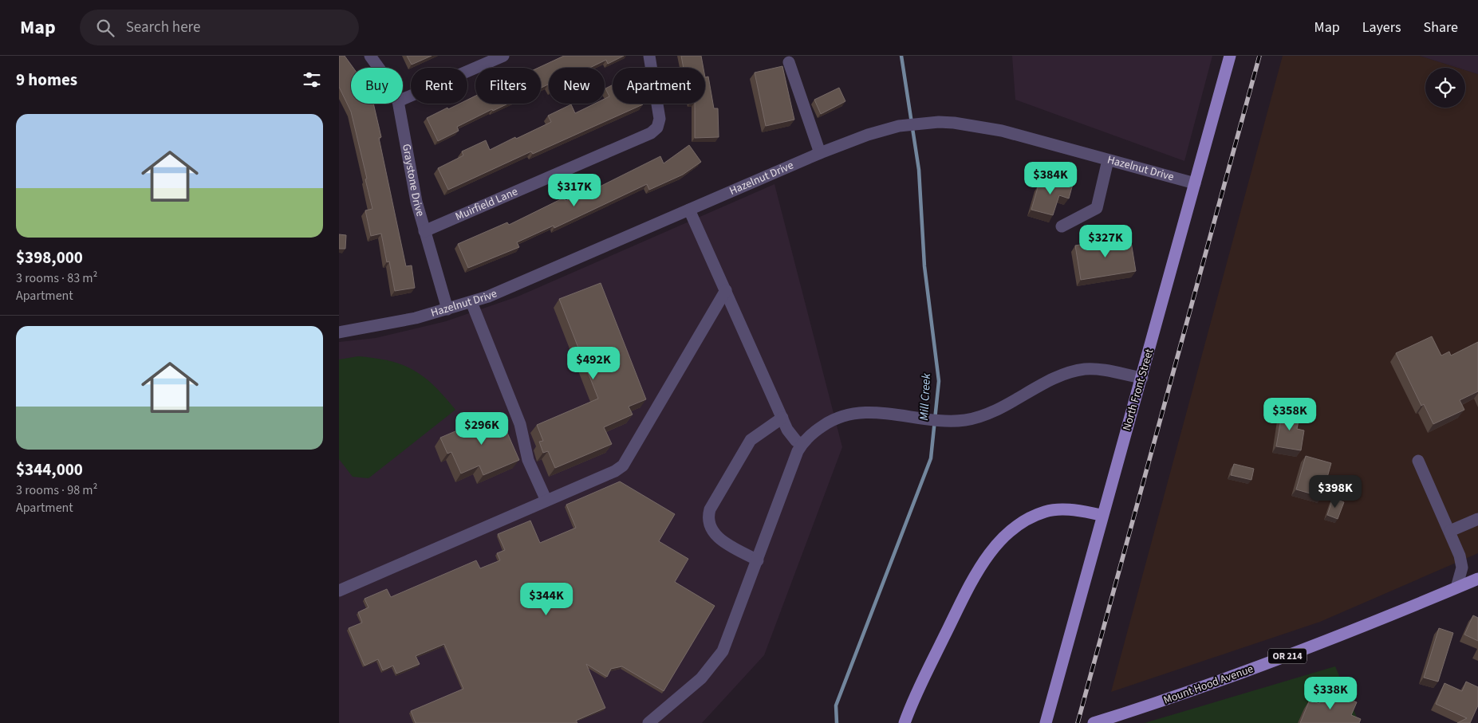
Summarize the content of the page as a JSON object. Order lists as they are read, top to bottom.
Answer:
{
  "streets": {
    "main road": ["North Front Street", "OR 214", "Mount Hood Avenue"],
    "street": ["Hazelnut Drive", "Graystone Drive", "Muirfield Lane"]
  },
  "crossings": [
    ["Hazelnut Drive", "Graystone Drive"],
    ["Hazelnut Drive", "North Front Street"],
    ["Graystone Drive", "Muirfield Lane"]
  ],
  "water": ["Mill Creek"],
  "page": {
    "header": "Map",
    "search": "Search here",
    "nav": ["Map", "Layers", "Share"],
    "heading": "9 homes",
    "chip": [
      "Buy",
      "Rent",
      "Filters",
      "New",
      "Apartment"
    ],
    "list": [
      {
        "name": "$398,000",
        "note": "3 rooms · 83 m² · Apartment"
      },
      {
        "name": "$344,000",
        "note": "3 rooms · 98 m² · Apartment"
      }
    ],
    "price": [
      "$384K",
      "$317K",
      "$327K",
      "$492K",
      "$358K",
      "$296K",
      "$398K",
      "$344K",
      "$338K"
    ]
  }
}
